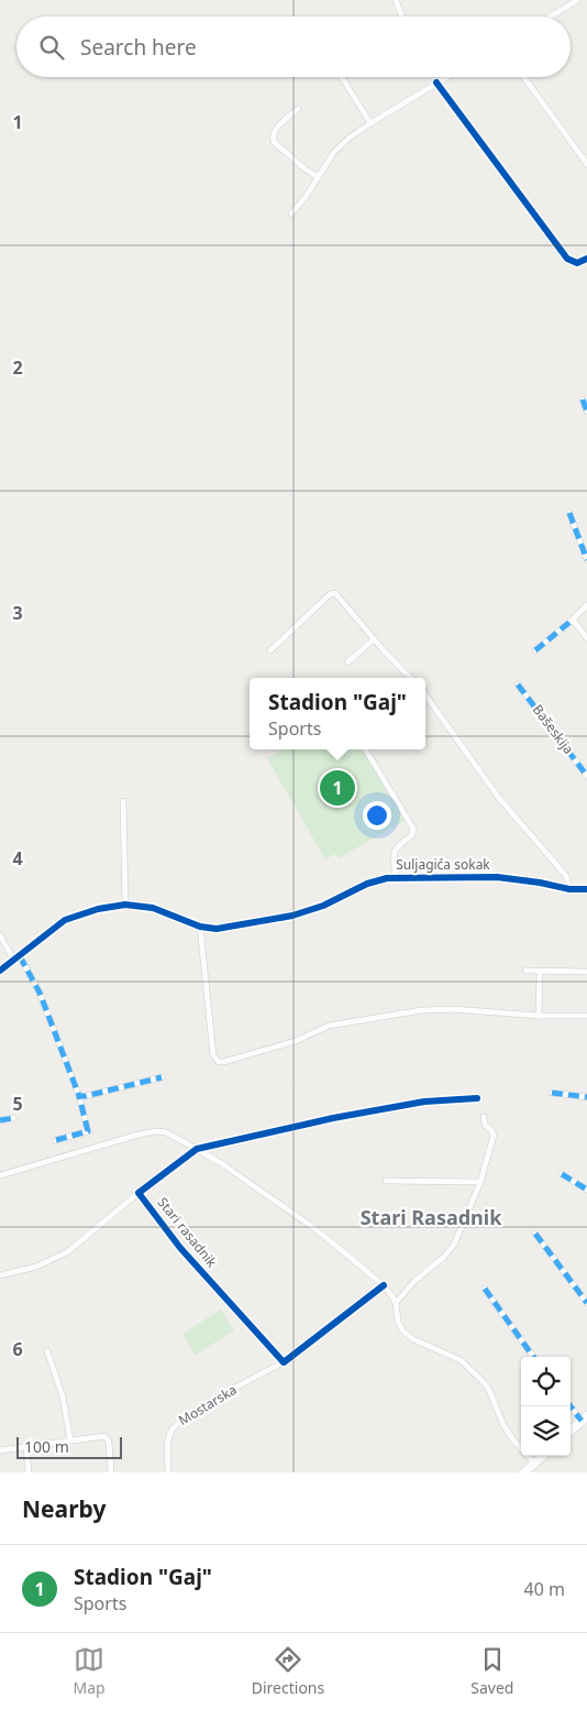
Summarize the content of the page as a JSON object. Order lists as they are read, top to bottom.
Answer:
{
  "streets": {
    "street": [
      "Bašeskija",
      "Suljagića sokak",
      "Stari rasadnik",
      "Mostarska"
    ]
  },
  "crossings": [
    ["Stari rasadnik", "Mostarska"]
  ],
  "districts": ["Stari Rasadnik"],
  "scale_bar": "100 m",
  "page": {
    "search": "Search here",
    "popup": ["Stadion \"Gaj\"", "Sports"],
    "pins": "1",
    "scale": "100 m",
    "heading": "Nearby",
    "list": [
      {
        "mark": "1",
        "name": "Stadion \"Gaj\"",
        "note": "Sports",
        "value": "40 m"
      }
    ],
    "nav": ["Map", "Directions", "Saved"]
  },
  "grid": {
    "rows": [
      "1",
      "2",
      "3",
      "4",
      "5",
      "6"
    ]
  }
}
